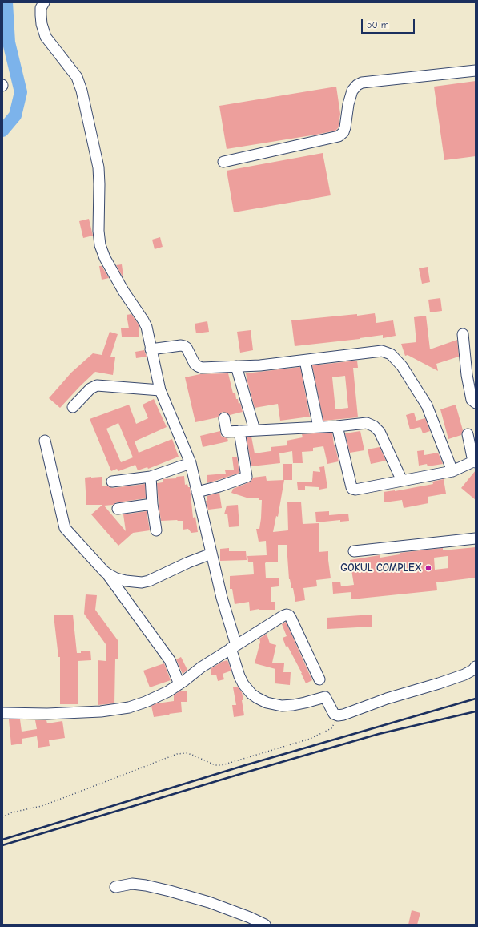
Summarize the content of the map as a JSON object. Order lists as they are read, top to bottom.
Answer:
{
  "places": ["GOKUL COMPLEX"],
  "scale_bar": "50 m"
}
